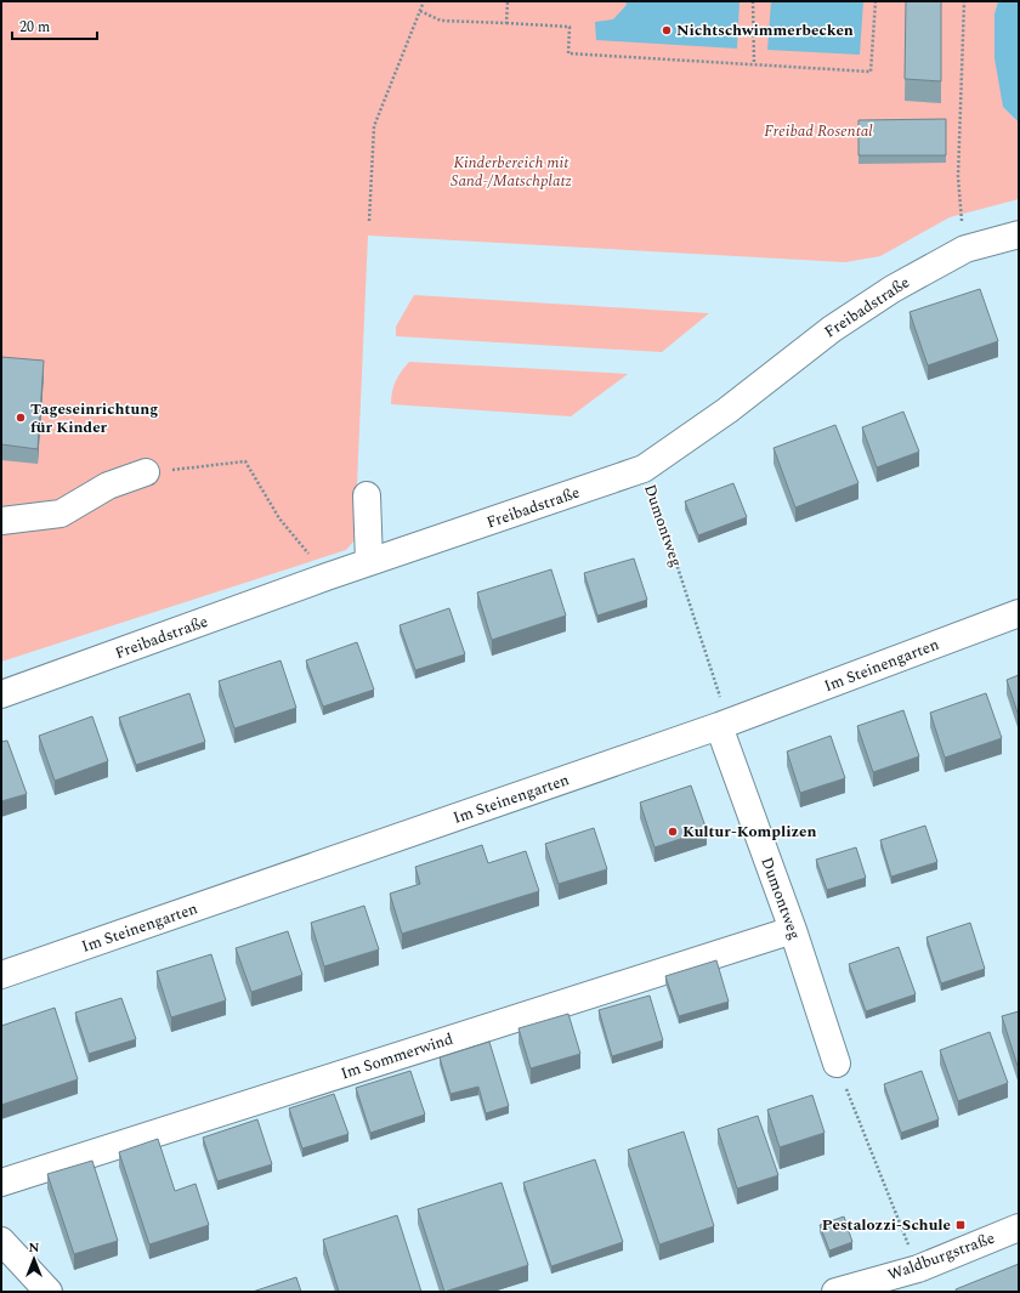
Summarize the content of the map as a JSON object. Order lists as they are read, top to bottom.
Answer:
{
  "streets": {
    "street": [
      "Freibadstraße",
      "Dumontweg",
      "Im Steinengarten",
      "Im Sommerwind",
      "Waldburgstraße"
    ]
  },
  "crossings": [
    ["Freibadstraße", "Dumontweg"],
    ["Dumontweg", "Im Steinengarten"],
    ["Dumontweg", "Im Sommerwind"]
  ],
  "parks": ["Freibad Rosental", "Kinderbereich mit Sand-/Matschplatz"],
  "places": {
    "other": ["Nichtschwimmerbecken", "Tageseinrichtung für Kinder", "Kultur-Komplizen"],
    "transit": ["Pestalozzi-Schule"]
  },
  "scale_bar": "20 m",
  "north": "top"
}
